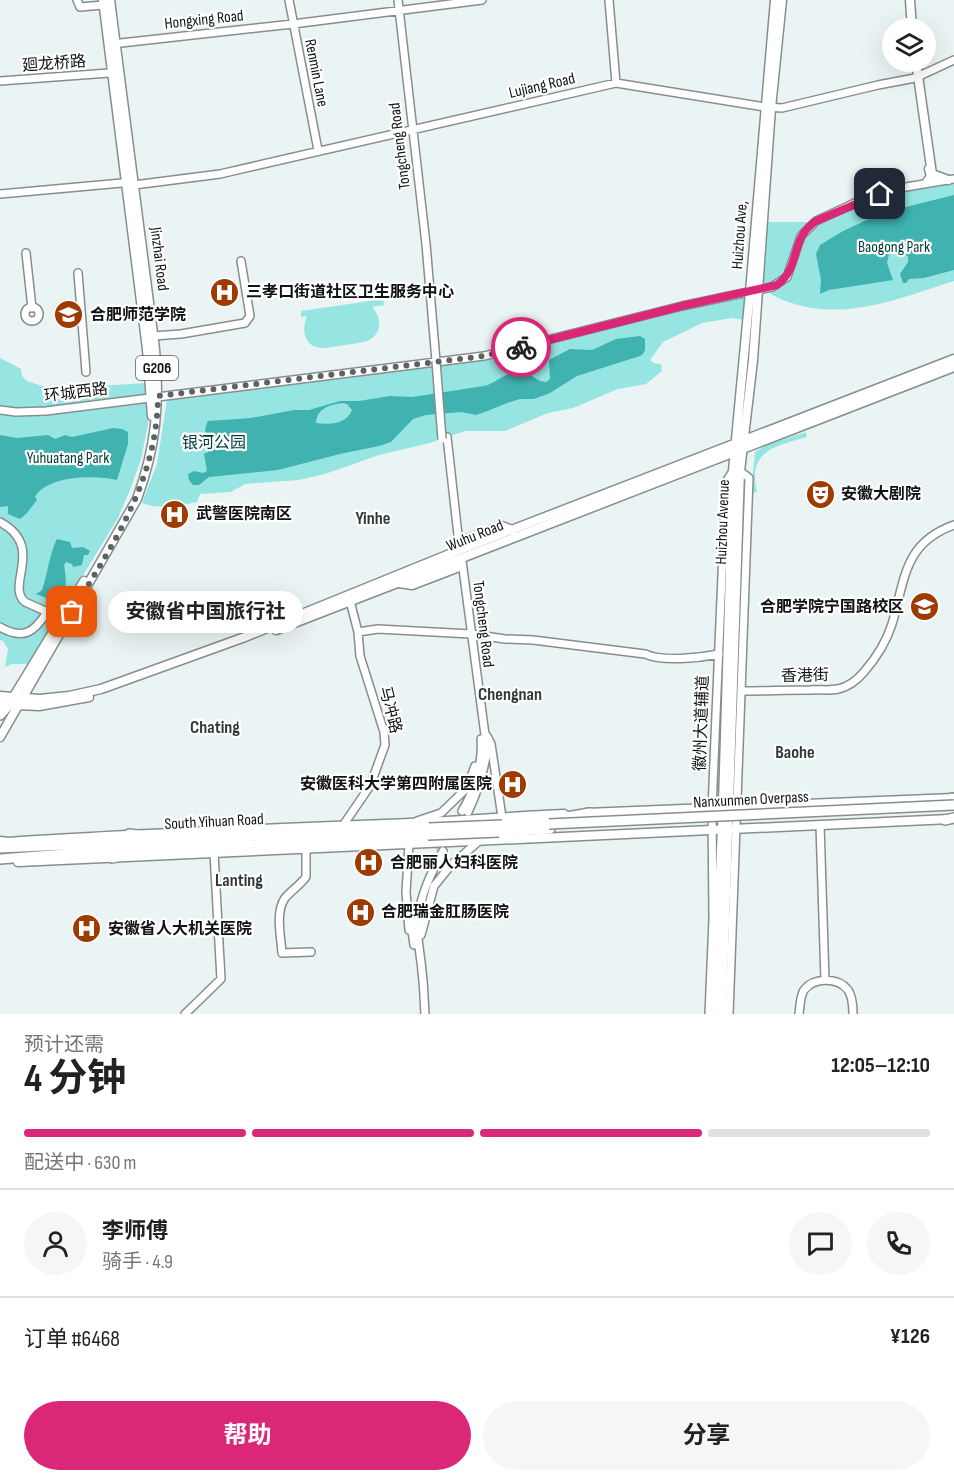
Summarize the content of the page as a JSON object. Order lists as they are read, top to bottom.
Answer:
{
  "streets": {
    "highway": ["Nanxunmen Overpass", "South Yihuan Road"],
    "main road": [
      "Huizhou Ave,",
      "Jinzhai Road",
      "G206",
      "Huizhou Avenue",
      "Wuhu Road"
    ],
    "street": [
      "Hongxing Road",
      "廻龙桥路",
      "Renmin Lane",
      "Lujiang Road",
      "Tongcheng Road",
      "环城西路",
      "香港街",
      "马冲路",
      "徽州大道辅道"
    ]
  },
  "crossings": [
    ["Hongxing Road", "Renmin Lane"],
    ["Hongxing Road", "Tongcheng Road"],
    ["Hongxing Road", "Jinzhai Road"],
    ["Renmin Lane", "Lujiang Road"],
    ["Lujiang Road", "Tongcheng Road"],
    ["Lujiang Road", "Huizhou Ave,"],
    ["Lujiang Road", "Jinzhai Road"],
    ["Tongcheng Road", "Wuhu Road"],
    ["Huizhou Ave,", "环城西路"],
    ["Huizhou Ave,", "Huizhou Avenue"],
    ["Huizhou Ave,", "Wuhu Road"],
    ["Huizhou Ave,", "徽州大道辅道"],
    ["Jinzhai Road", "环城西路"],
    ["Jinzhai Road", "Wuhu Road"],
    ["Huizhou Avenue", "香港街"],
    ["Huizhou Avenue", "徽州大道辅道"],
    ["Wuhu Road", "马冲路"]
  ],
  "districts": [
    "Yinhe",
    "Chengnan",
    "Chating",
    "Baohe",
    "Lanting"
  ],
  "parks": ["Baogong Park", "银河公园", "Yuhuatang Park"],
  "places": {
    "hospital": [
      "三孝口街道社区卫生服务中心",
      "武警医院南区",
      "安徽医科大学第四附属医院",
      "合肥丽人妇科医院",
      "合肥瑞金肛肠医院",
      "安徽省人大机关医院"
    ],
    "school or university": ["合肥师范学院", "合肥学院宁国路校区"],
    "theatre": ["安徽大剧院"],
    "other": ["安徽省中国旅行社"]
  },
  "page": {
    "bubble": "安徽省中国旅行社",
    "heading": ["4 分钟", "预计还需", "12:05–12:10"],
    "panel": [
      "李师傅",
      "骑手 · 4.9",
      "订单 #6468",
      "¥126"
    ],
    "bar": "配送中 · 630 m",
    "buttons": ["帮助", "分享"]
  }
}
